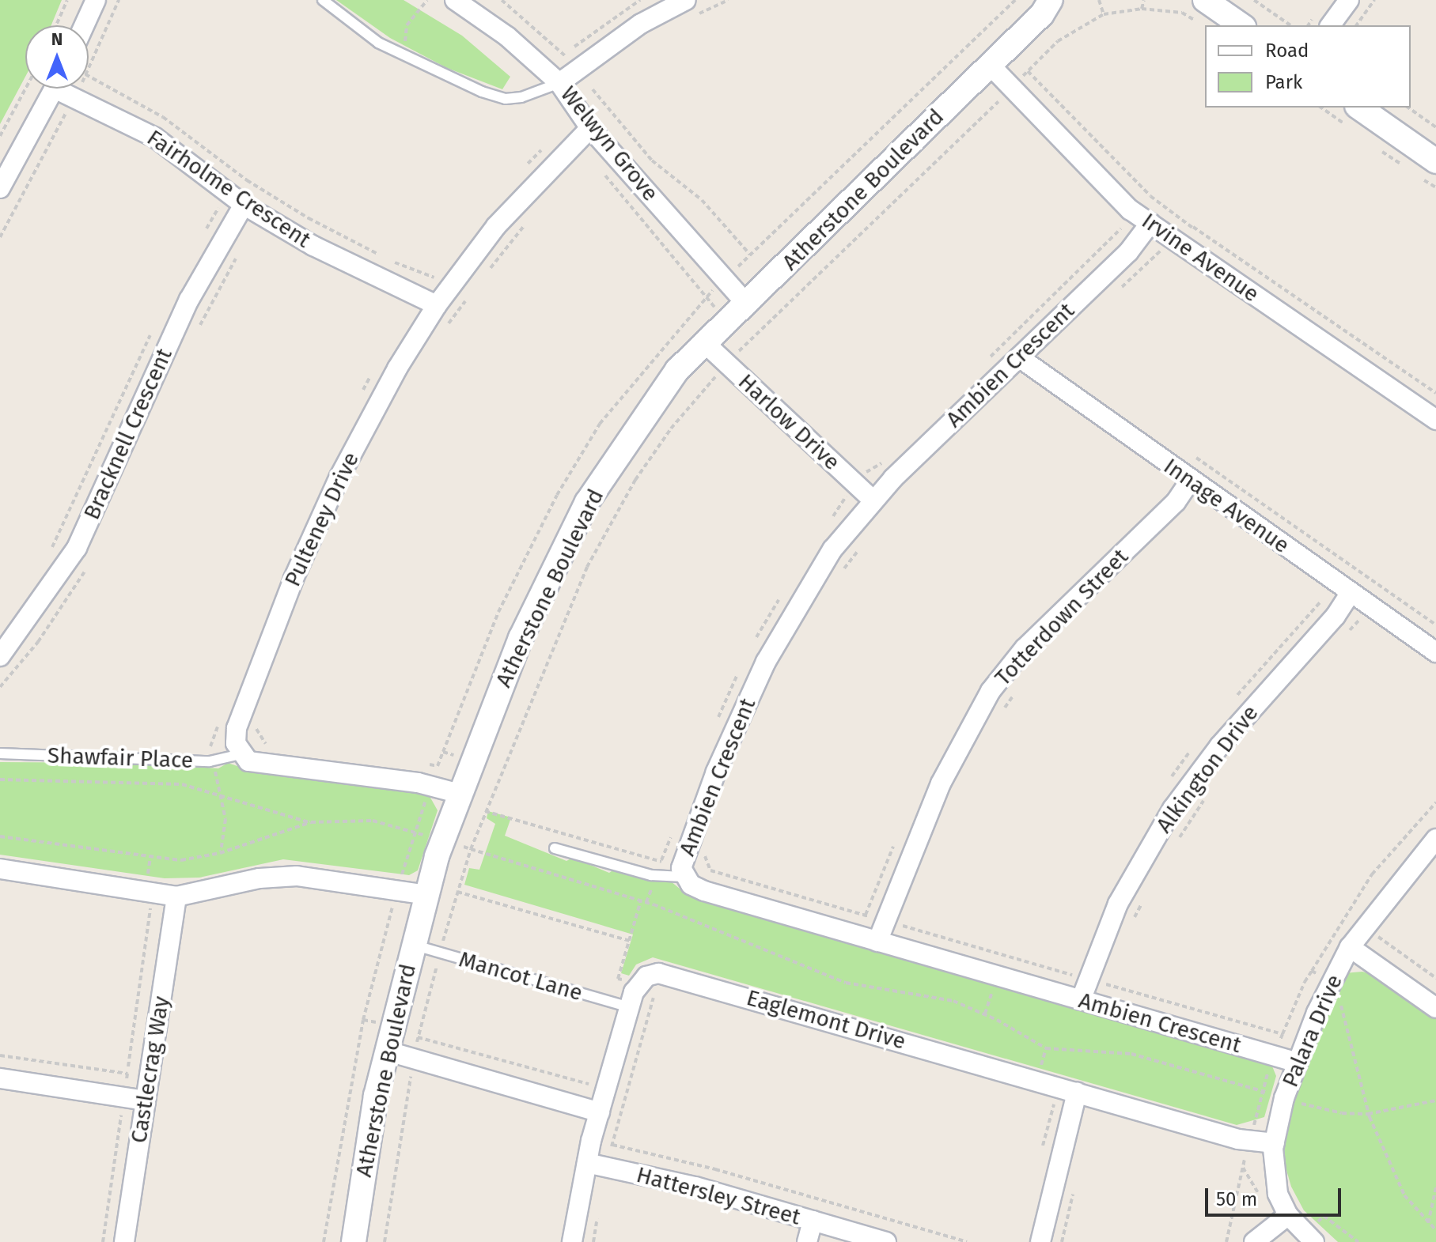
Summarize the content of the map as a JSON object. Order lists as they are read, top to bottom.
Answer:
{
  "streets": {
    "street": [
      "Welwyn Grove",
      "Fairholme Crescent",
      "Atherstone Boulevard",
      "Irvine Avenue",
      "Ambien Crescent",
      "Harlow Drive",
      "Bracknell Crescent",
      "Innage Avenue",
      "Pulteney Drive",
      "Totterdown Street",
      "Alkington Drive",
      "Eaglemont Drive",
      "Palara Drive",
      "Castlecrag Way",
      "Hattersley Street"
    ],
    "lane": ["Shawfair Place", "Mancot Lane"]
  },
  "crossings": [
    ["Welwyn Grove", "Atherstone Boulevard"],
    ["Welwyn Grove", "Pulteney Drive"],
    ["Fairholme Crescent", "Bracknell Crescent"],
    ["Fairholme Crescent", "Pulteney Drive"],
    ["Atherstone Boulevard", "Irvine Avenue"],
    ["Atherstone Boulevard", "Harlow Drive"],
    ["Atherstone Boulevard", "Mancot Lane"],
    ["Irvine Avenue", "Ambien Crescent"],
    ["Ambien Crescent", "Harlow Drive"],
    ["Ambien Crescent", "Innage Avenue"],
    ["Ambien Crescent", "Totterdown Street"],
    ["Ambien Crescent", "Alkington Drive"],
    ["Ambien Crescent", "Palara Drive"],
    ["Innage Avenue", "Totterdown Street"],
    ["Innage Avenue", "Alkington Drive"],
    ["Pulteney Drive", "Shawfair Place"],
    ["Mancot Lane", "Eaglemont Drive"],
    ["Eaglemont Drive", "Palara Drive"],
    ["Eaglemont Drive", "Hattersley Street"]
  ],
  "legend": ["Road", "Park"],
  "scale_bar": "50 m",
  "north": "top"
}
